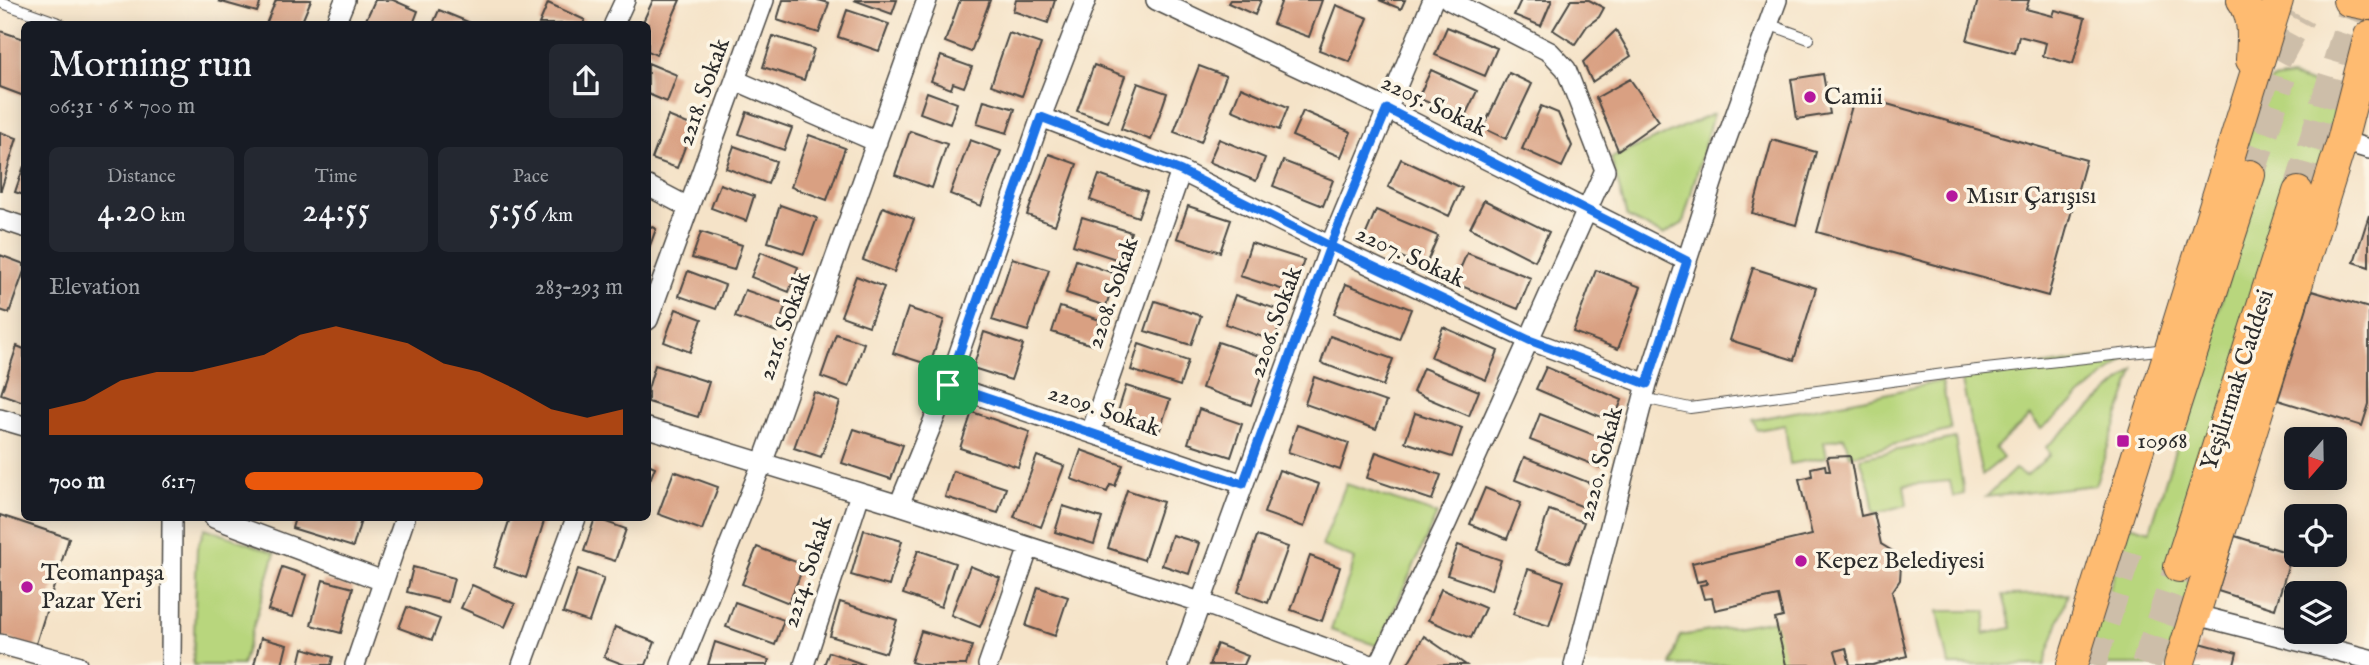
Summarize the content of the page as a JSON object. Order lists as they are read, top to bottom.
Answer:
{
  "streets": {
    "main road": ["Yeşilırmak Caddesi"],
    "street": [
      "2218. Sokak",
      "2205. Sokak",
      "2207. Sokak",
      "2208. Sokak",
      "2206. Sokak",
      "2216. Sokak",
      "2209. Sokak",
      "2220. Sokak",
      "2214. Sokak"
    ]
  },
  "crossings": [
    ["2205. Sokak", "2206. Sokak"],
    ["2205. Sokak", "2220. Sokak"],
    ["2207. Sokak", "2208. Sokak"],
    ["2207. Sokak", "2206. Sokak"],
    ["2207. Sokak", "2220. Sokak"],
    ["2208. Sokak", "2209. Sokak"],
    ["2206. Sokak", "2209. Sokak"]
  ],
  "places": {
    "other": [
      "Camii",
      "Mısır Çarışısı",
      "Kepez Belediyesi",
      "Teomanpaşa Pazar Yeri"
    ],
    "transit": ["10968"]
  },
  "north": "bottom",
  "page": {
    "heading": ["Morning run", "06:31 · 6 × 700 m"],
    "stats": [
      ["Distance", "4.20 km"],
      ["Time", "24:55"],
      ["Pace", "5:56 /km"]
    ],
    "chart": ["Elevation", "283–293 m"],
    "list": [
      {
        "name": "700 m",
        "note": "6:17"
      }
    ]
  }
}
